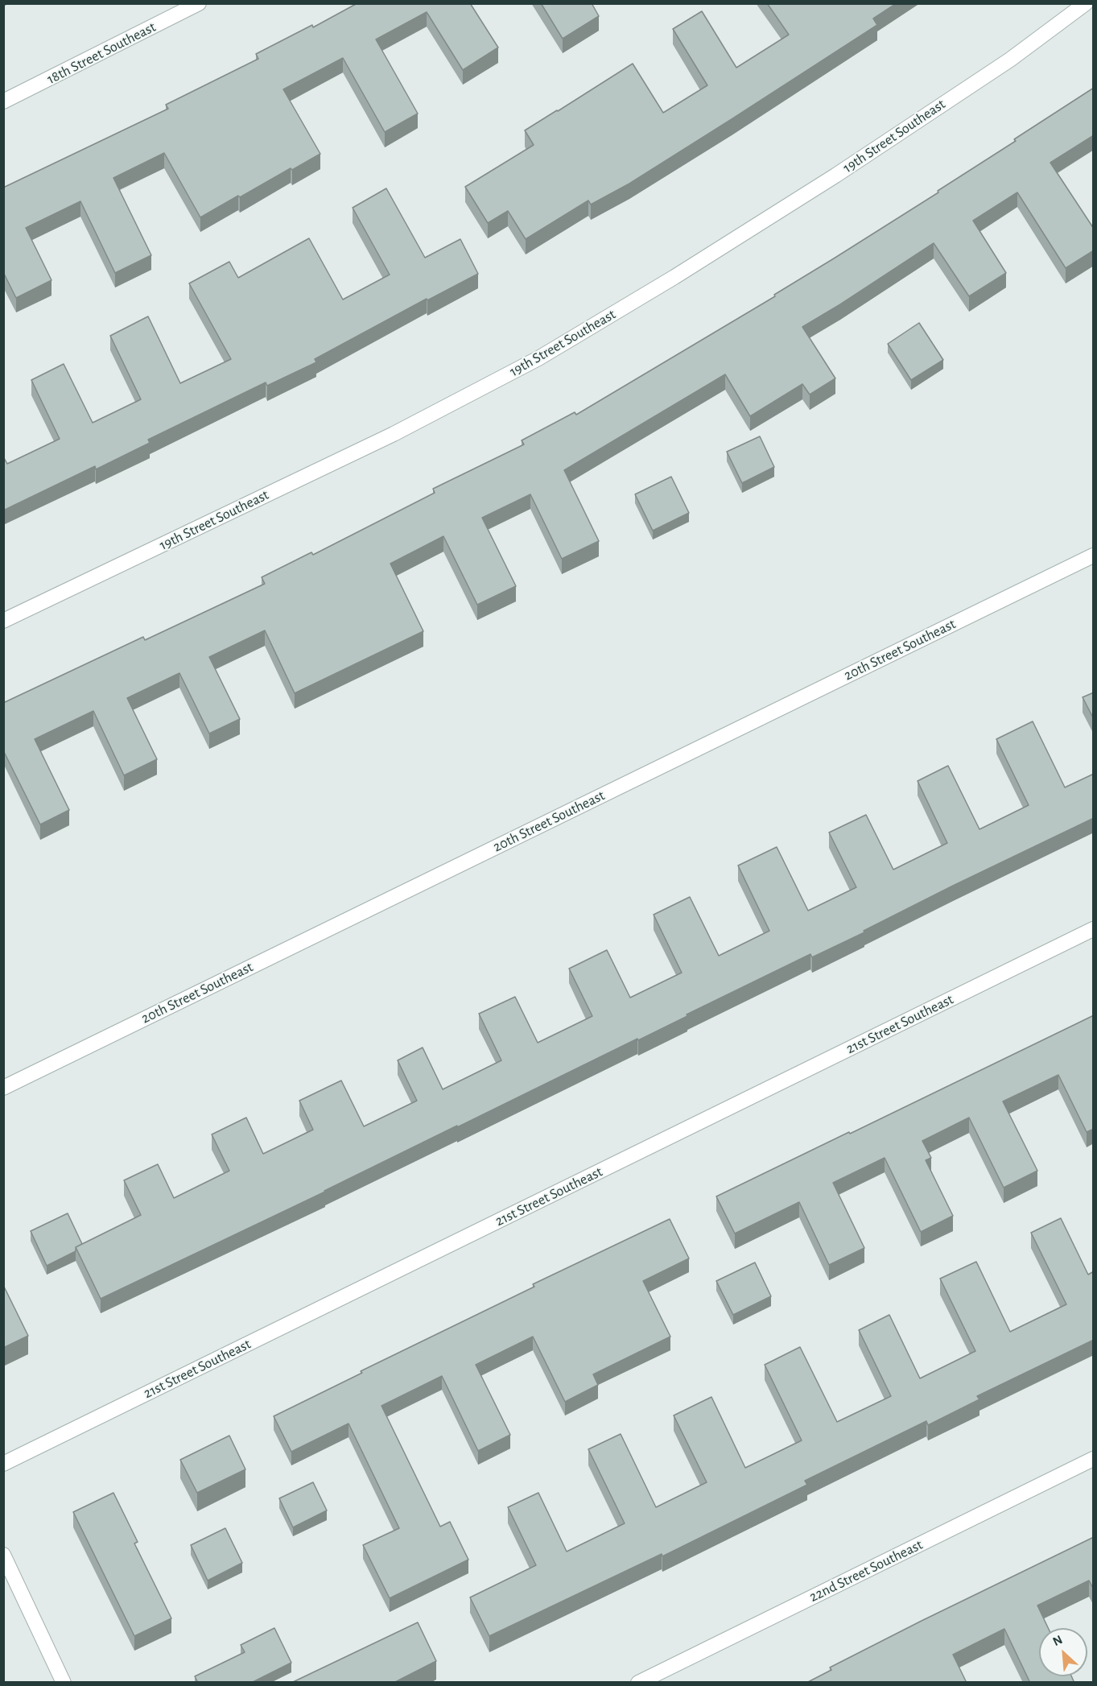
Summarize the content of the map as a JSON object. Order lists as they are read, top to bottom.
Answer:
{
  "streets": {
    "street": [
      "18th Street Southeast",
      "19th Street Southeast",
      "20th Street Southeast",
      "21st Street Southeast",
      "22nd Street Southeast"
    ]
  },
  "north": "top left"
}
